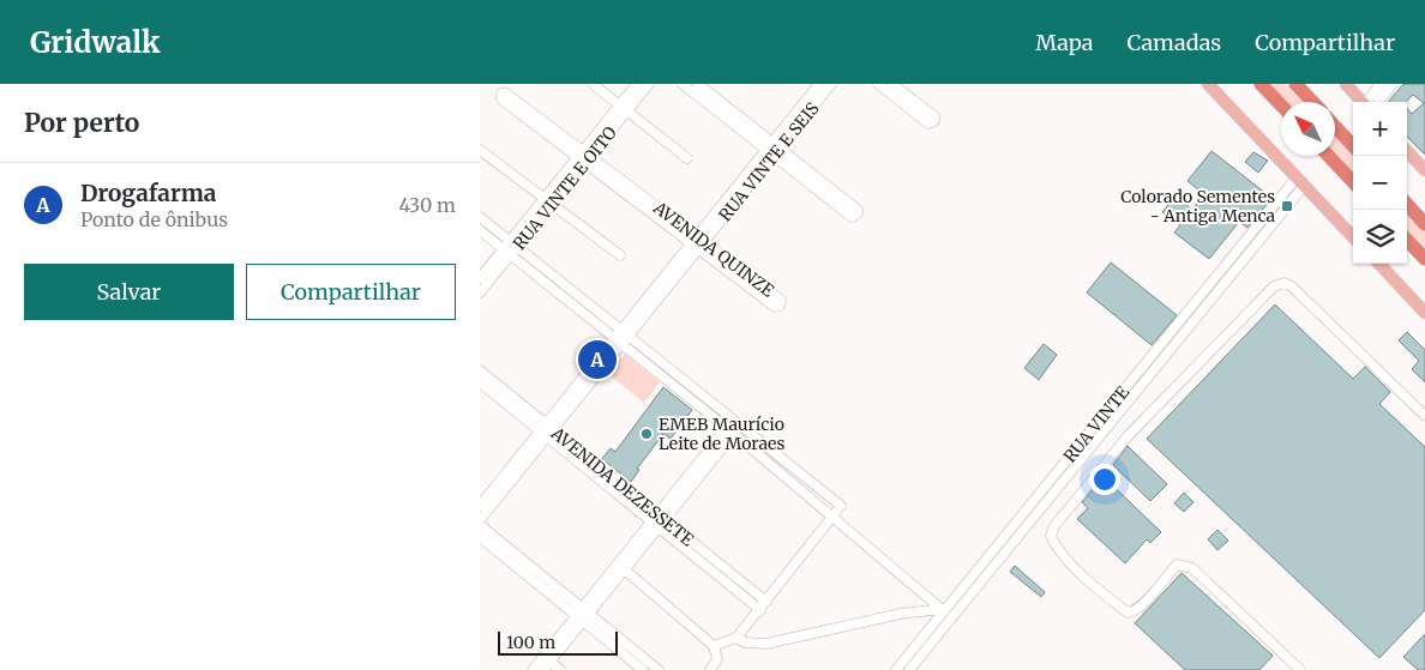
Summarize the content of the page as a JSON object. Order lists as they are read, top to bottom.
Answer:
{
  "streets": {
    "street": [
      "RUA VINTE E SEIS",
      "RUA VINTE E OITO",
      "AVENIDA QUINZE",
      "RUA VINTE",
      "AVENIDA DEZESSETE"
    ]
  },
  "crossings": [
    ["RUA VINTE E SEIS", "AVENIDA QUINZE"],
    ["RUA VINTE E SEIS", "AVENIDA DEZESSETE"],
    ["RUA VINTE E OITO", "AVENIDA QUINZE"]
  ],
  "places": {
    "transit": ["Colorado Sementes - Antiga Menca"],
    "other": ["EMEB Maurício Leite de Moraes"]
  },
  "scale_bar": "100 m",
  "north": "top left",
  "page": {
    "header": "Gridwalk",
    "nav": ["Mapa", "Camadas", "Compartilhar"],
    "heading": "Por perto",
    "map_buttons": ["+", "−"],
    "list": [
      {
        "mark": "A",
        "name": "Drogafarma",
        "note": "Ponto de ônibus",
        "value": "430 m"
      }
    ],
    "buttons": ["Salvar", "Compartilhar"],
    "pins": "A",
    "scale": "100 m"
  }
}
